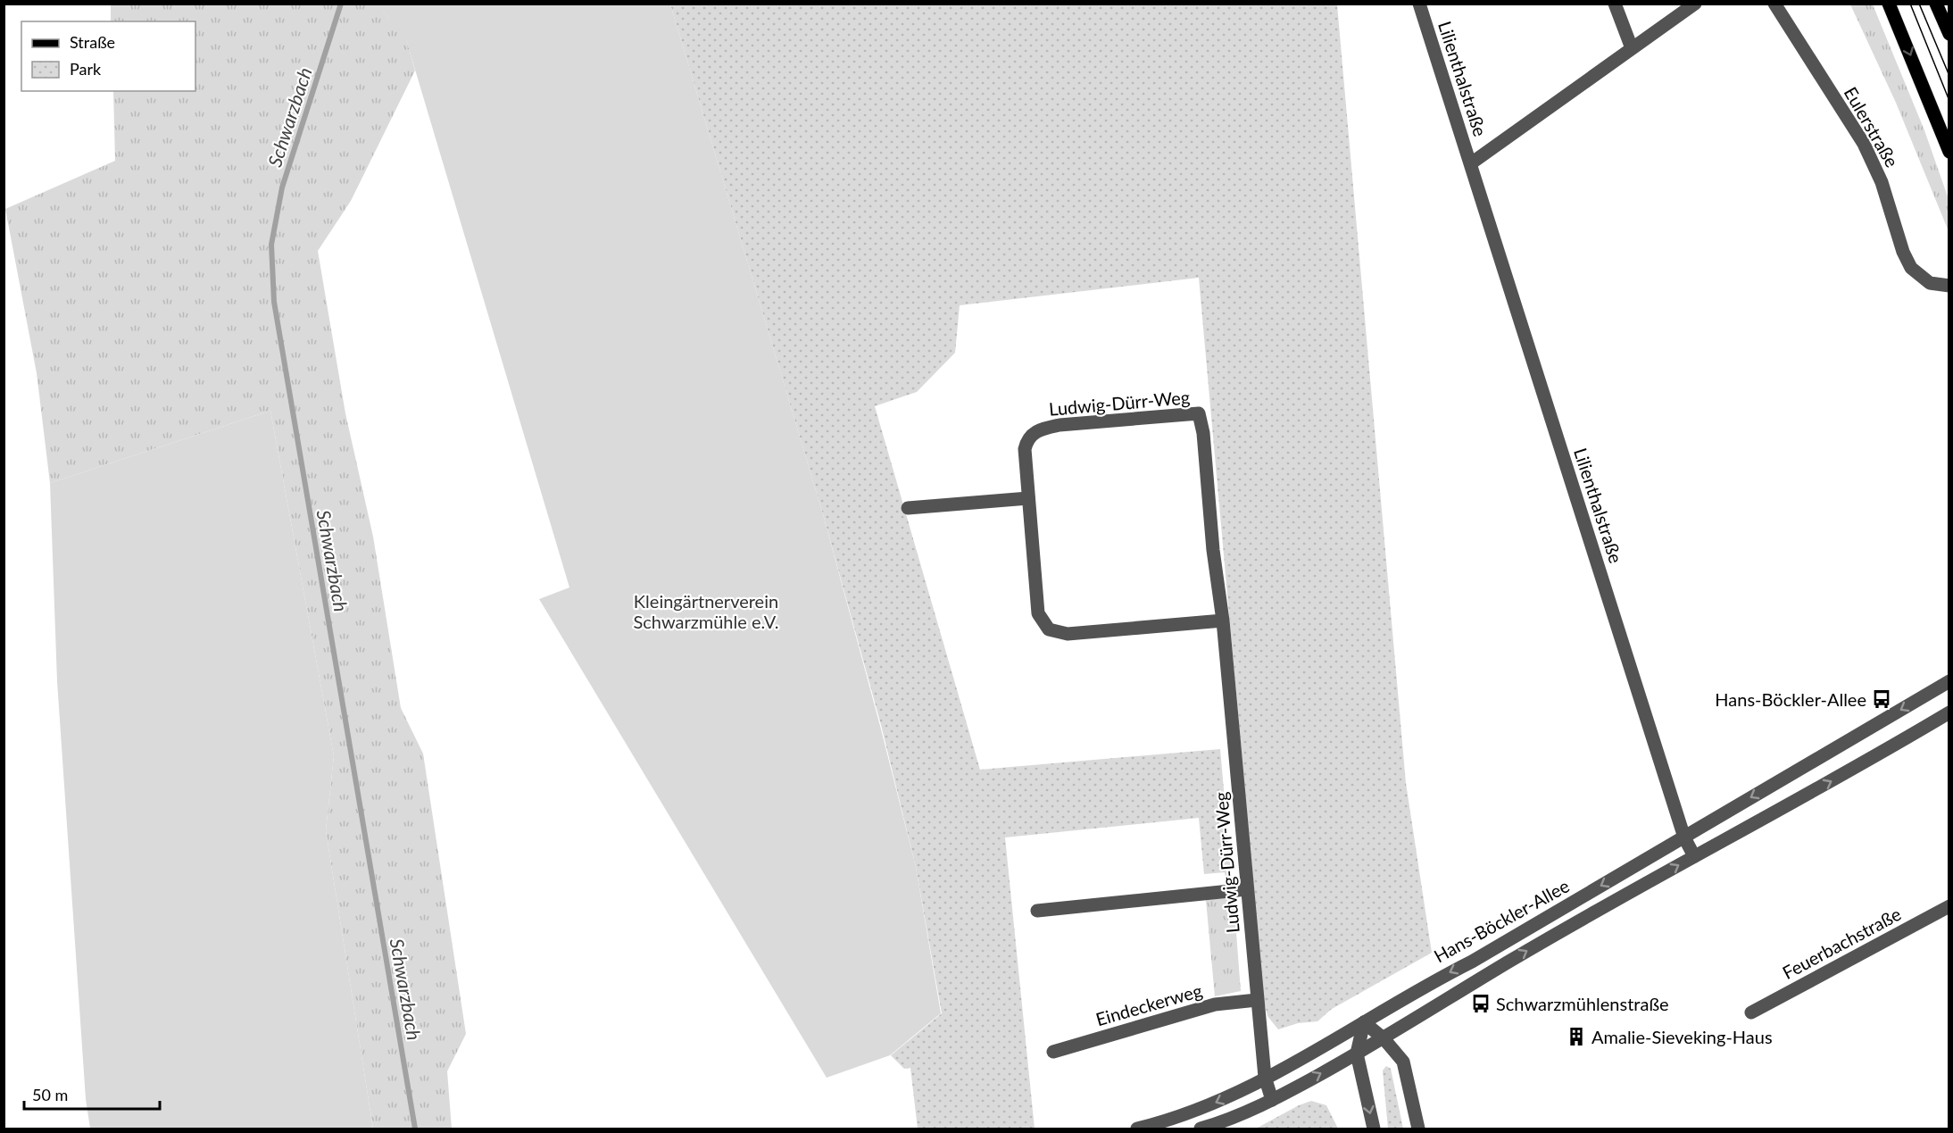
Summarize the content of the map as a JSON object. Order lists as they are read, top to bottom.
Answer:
{
  "streets": {
    "street": [
      "Lilienthalstraße",
      "Eulerstraße",
      "Ludwig-Dürr-Weg",
      "Hans-Böckler-Allee",
      "Feuerbachstraße",
      "Eindeckerweg"
    ]
  },
  "crossings": [
    ["Lilienthalstraße", "Hans-Böckler-Allee"],
    ["Ludwig-Dürr-Weg", "Hans-Böckler-Allee"],
    ["Ludwig-Dürr-Weg", "Eindeckerweg"]
  ],
  "water": ["Schwarzbach"],
  "parks": ["Kleingärtnerverein Schwarzmühle e.V."],
  "places": {
    "bus stop": ["Hans-Böckler-Allee", "Schwarzmühlenstraße"],
    "building": ["Amalie-Sieveking-Haus"]
  },
  "legend": ["Straße", "Park"],
  "scale_bar": "50 m"
}
